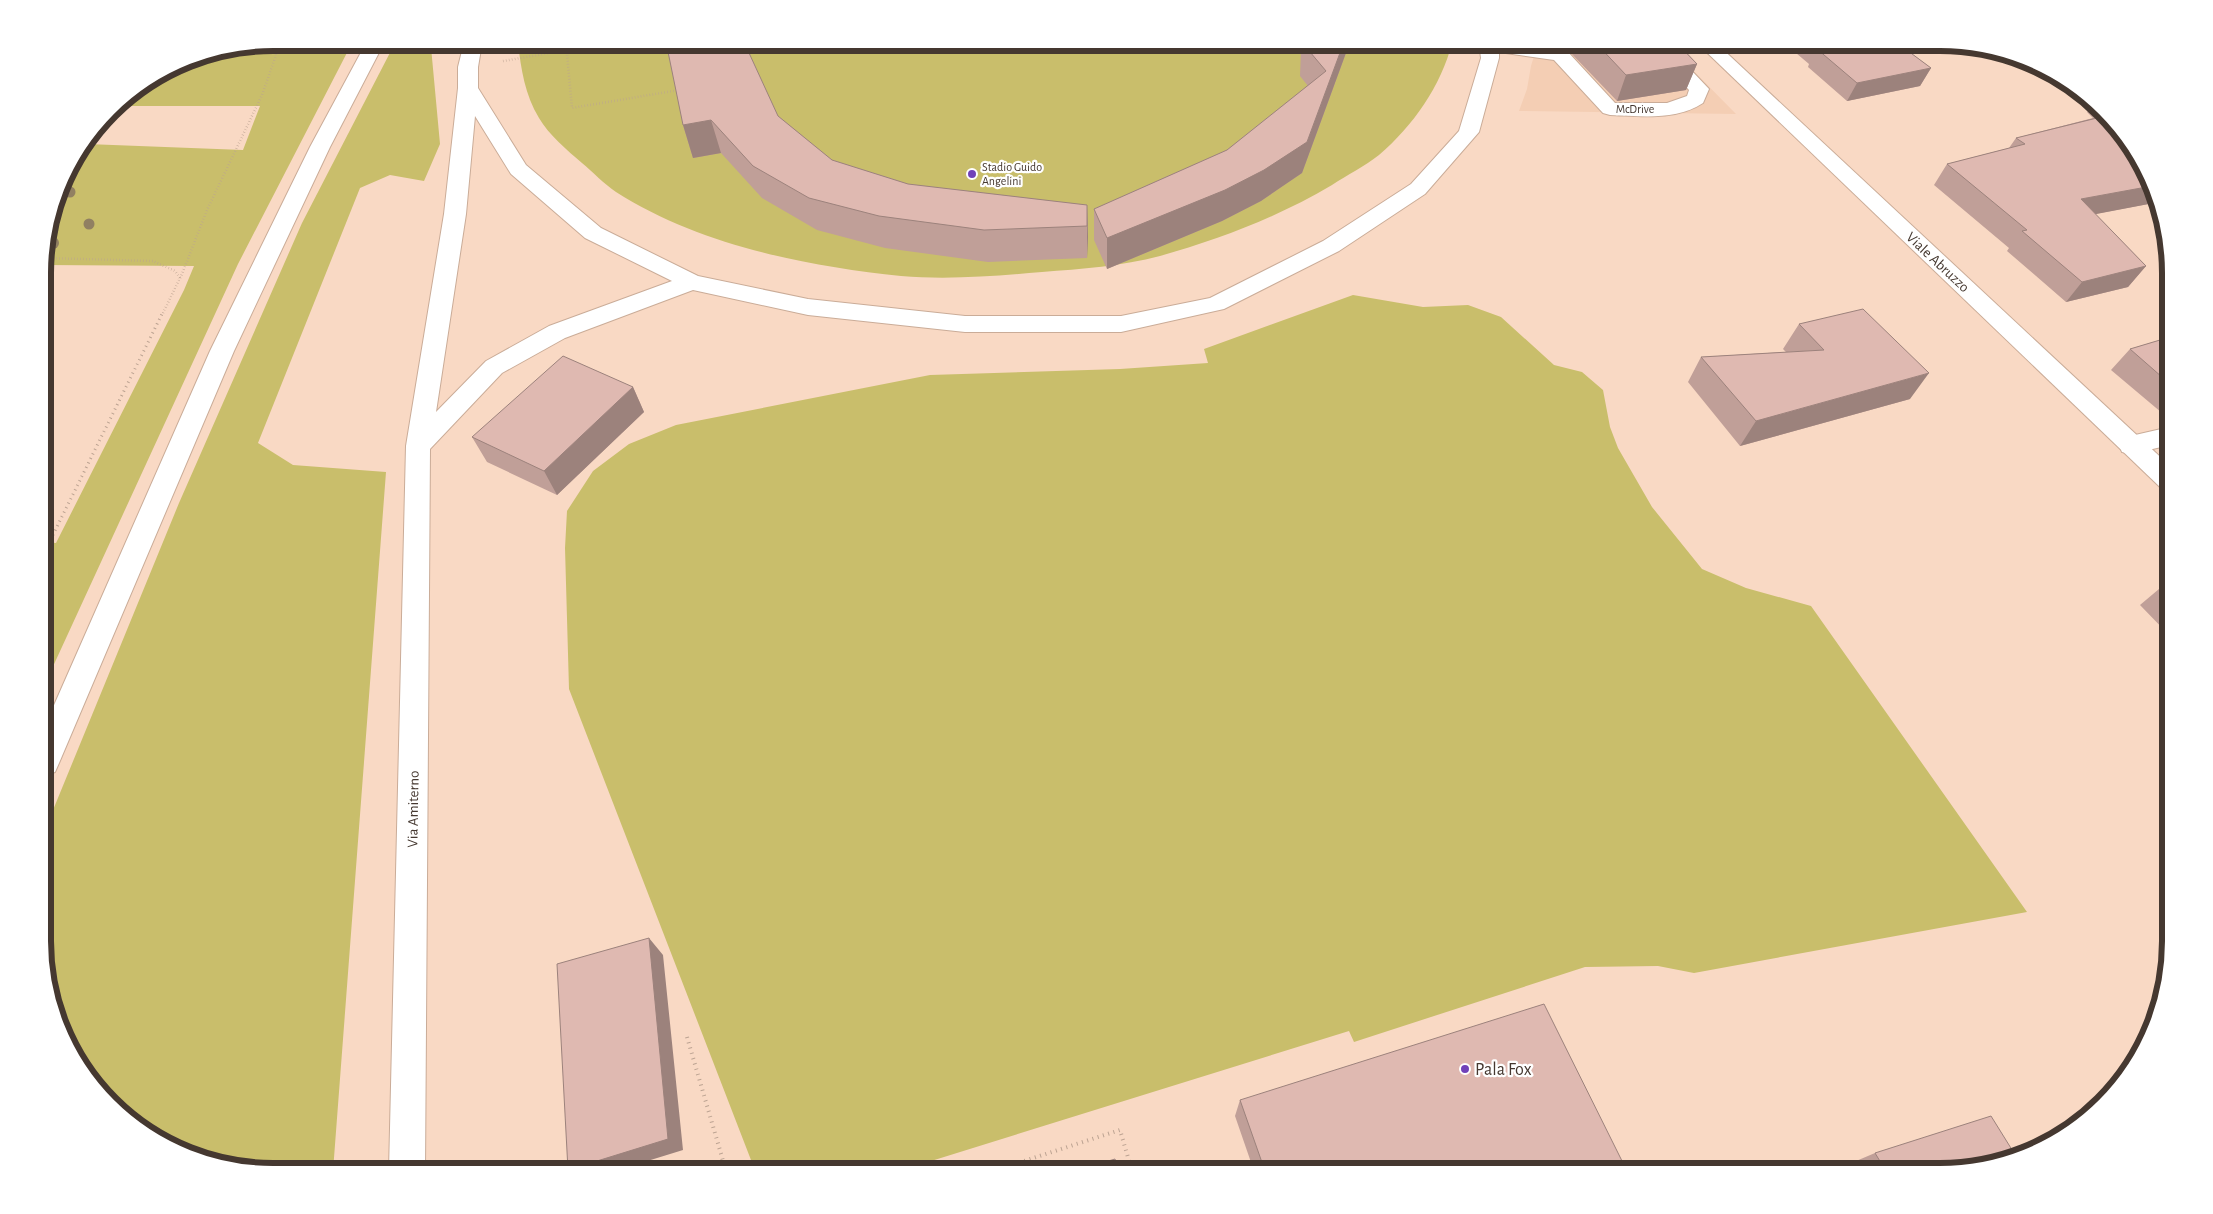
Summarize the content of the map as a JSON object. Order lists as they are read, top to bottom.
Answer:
{
  "streets": {
    "main road": ["McDrive", "Viale Abruzzo", "Via Amiterno"]
  },
  "places": ["Stadio Guido Angelini", "Pala Fox"]
}
